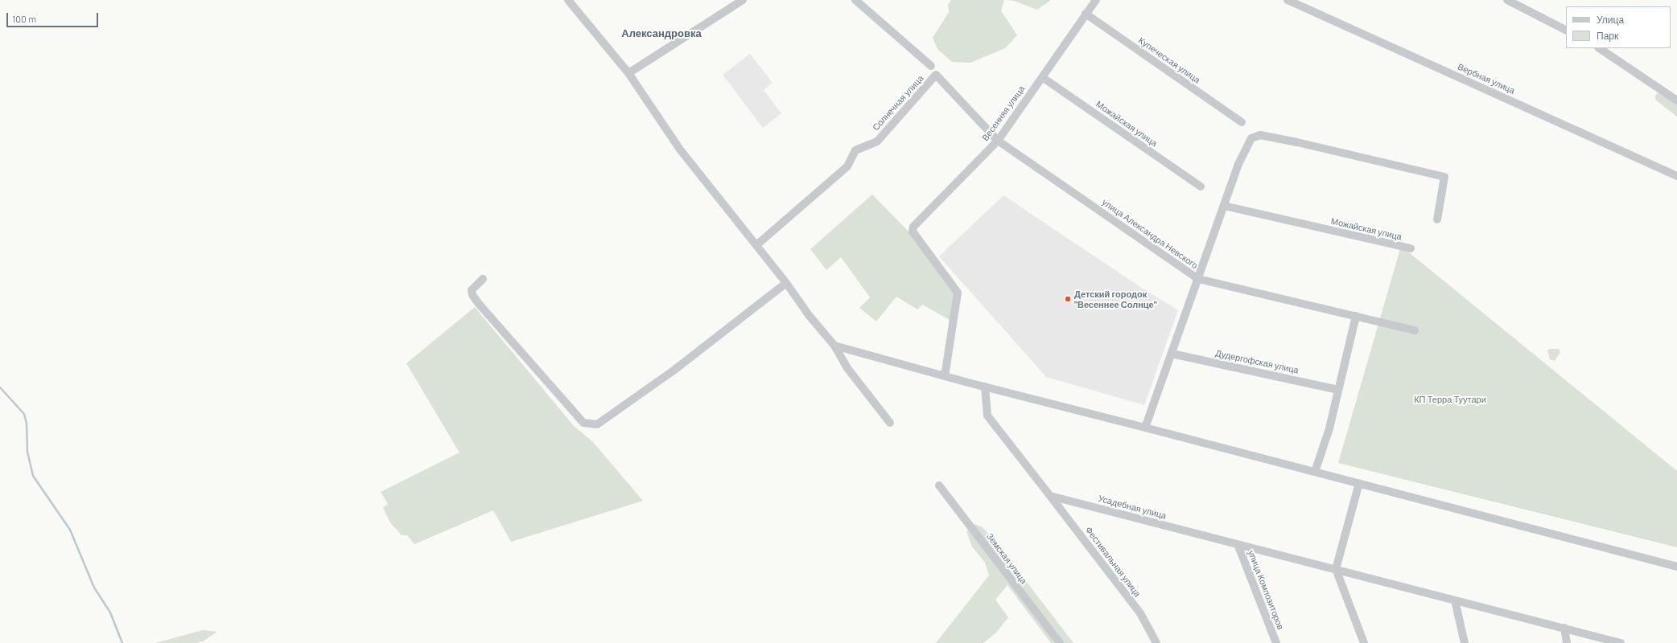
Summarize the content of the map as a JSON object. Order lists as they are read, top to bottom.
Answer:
{
  "streets": {
    "street": [
      "Купеческая улица",
      "Вербная улица",
      "Солнечная улица",
      "Весенняя улица",
      "Можайская улица",
      "улица Александра Невского",
      "Дудергофская улица",
      "Усадебная улица",
      "Земская улица",
      "Фестивальная улица",
      "улица Композиторов"
    ]
  },
  "crossings": [
    ["Купеческая улица", "Весенняя улица"],
    ["Солнечная улица", "улица Александра Невского"],
    ["Весенняя улица", "Можайская улица"],
    ["Весенняя улица", "улица Александра Невского"],
    ["Усадебная улица", "Фестивальная улица"],
    ["Усадебная улица", "улица Композиторов"]
  ],
  "districts": ["Александровка"],
  "parks": ["КП Терра Туутари"],
  "places": ["Детский городок \"Весеннее Солнце\""],
  "legend": ["Улица", "Парк"],
  "scale_bar": "100 m"
}
